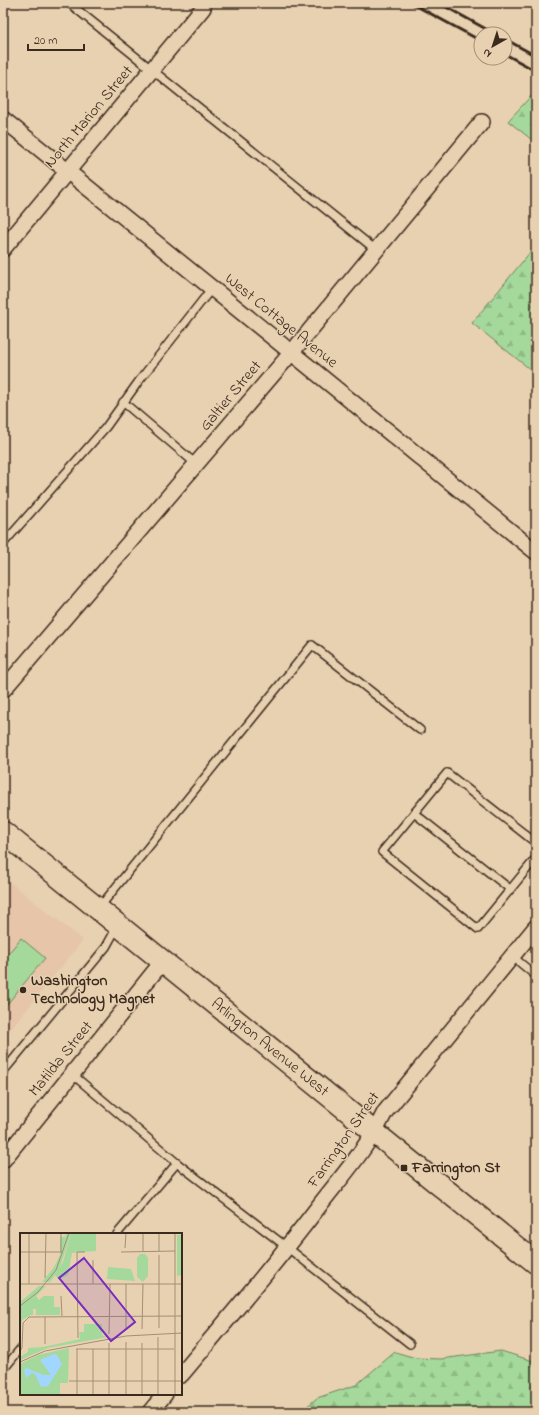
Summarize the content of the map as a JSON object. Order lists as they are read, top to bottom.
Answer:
{
  "streets": {
    "street": [
      "North Marion Street",
      "West Cottage Avenue",
      "Galtier Street",
      "Arlington Avenue West",
      "Matilda Street",
      "Farrington Street"
    ]
  },
  "crossings": [
    ["North Marion Street", "West Cottage Avenue"],
    ["West Cottage Avenue", "Galtier Street"],
    ["Arlington Avenue West", "Matilda Street"],
    ["Arlington Avenue West", "Farrington Street"]
  ],
  "places": {
    "other": ["Washington Technology Magnet"],
    "transit": ["Farrington St"]
  },
  "scale_bar": "20 m",
  "north": "bottom left"
}
